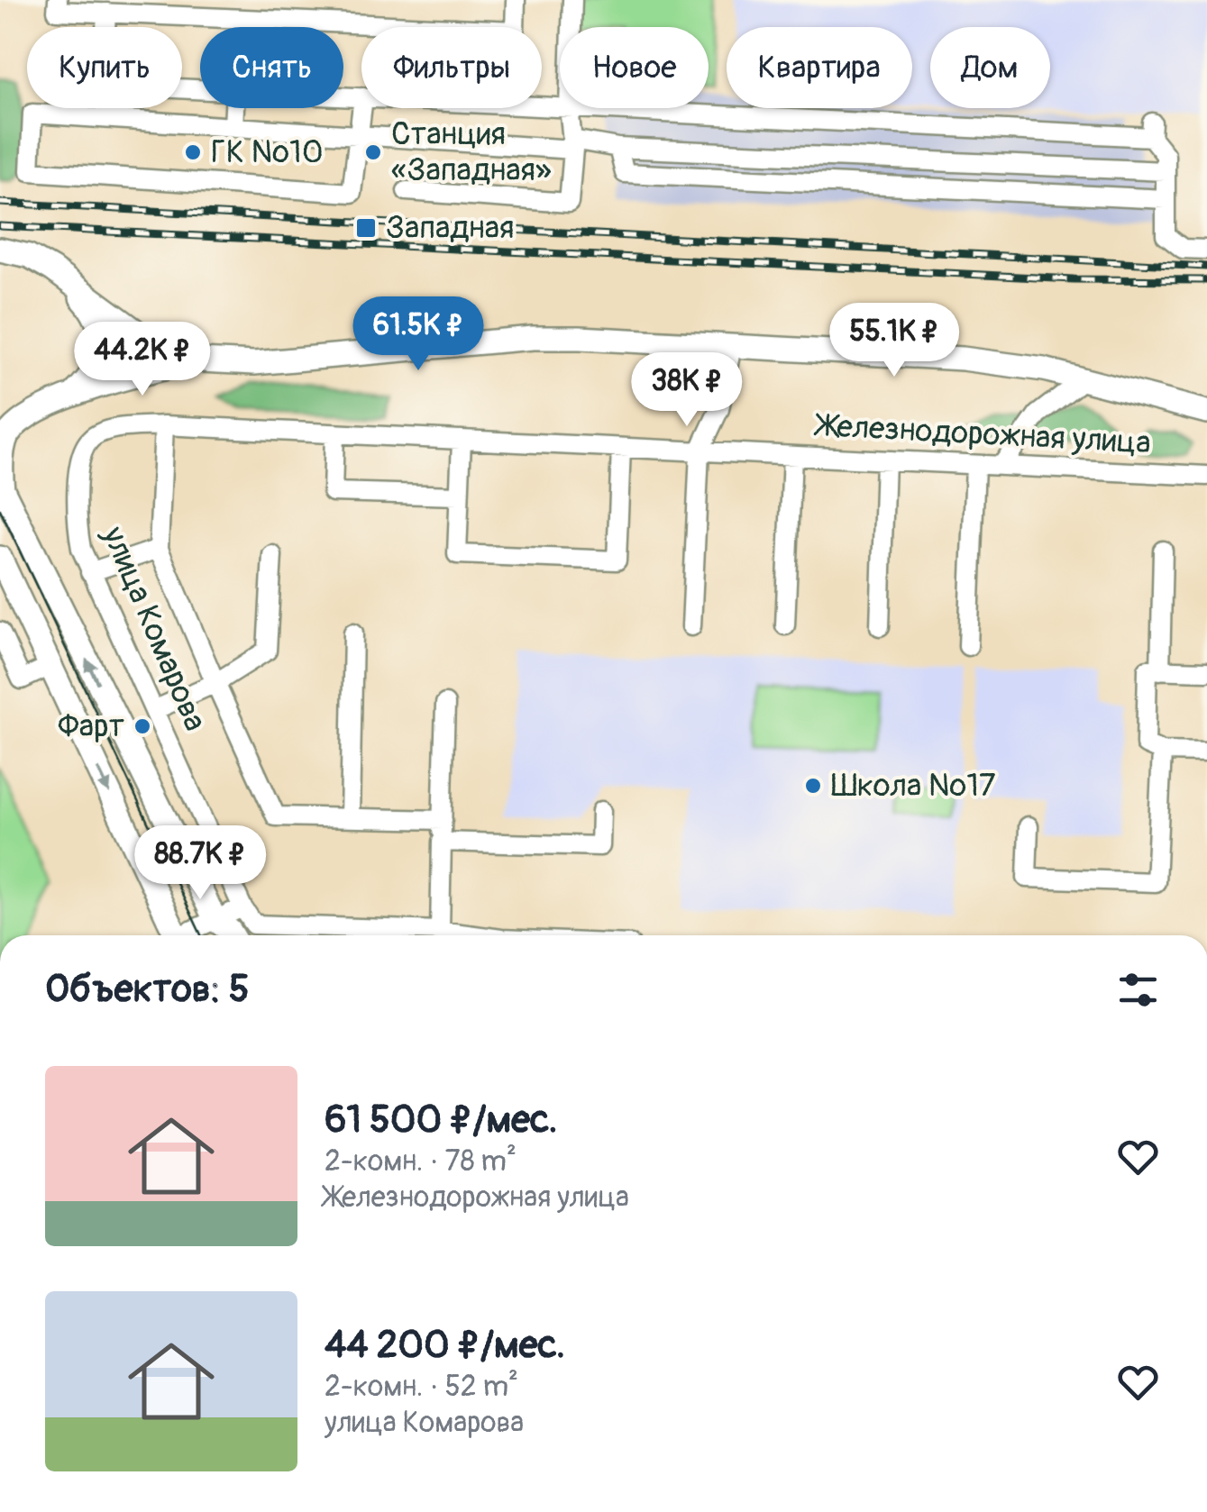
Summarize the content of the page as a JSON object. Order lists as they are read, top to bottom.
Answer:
{
  "streets": {
    "main road": ["Железнодорожная улица"],
    "street": ["улица Комарова"]
  },
  "crossings": [
    ["Железнодорожная улица", "улица Комарова"]
  ],
  "places": {
    "other": [
      "ГК №10",
      "Станция «Западная»",
      "Фарт",
      "Школа №17"
    ],
    "transit": ["Западная"]
  },
  "page": {
    "chip": [
      "Купить",
      "Снять",
      "Фильтры",
      "Новое",
      "Квартира",
      "Дом"
    ],
    "price": [
      "61.5K ₽",
      "55.1K ₽",
      "44.2K ₽",
      "38K ₽",
      "88.7K ₽"
    ],
    "heading": "Объектов: 5",
    "list": [
      {
        "name": "61 500 ₽/мес.",
        "note": "2-комн. · 78 m² · Железнодорожная улица"
      },
      {
        "name": "44 200 ₽/мес.",
        "note": "2-комн. · 52 m² · улица Комарова"
      }
    ]
  }
}
